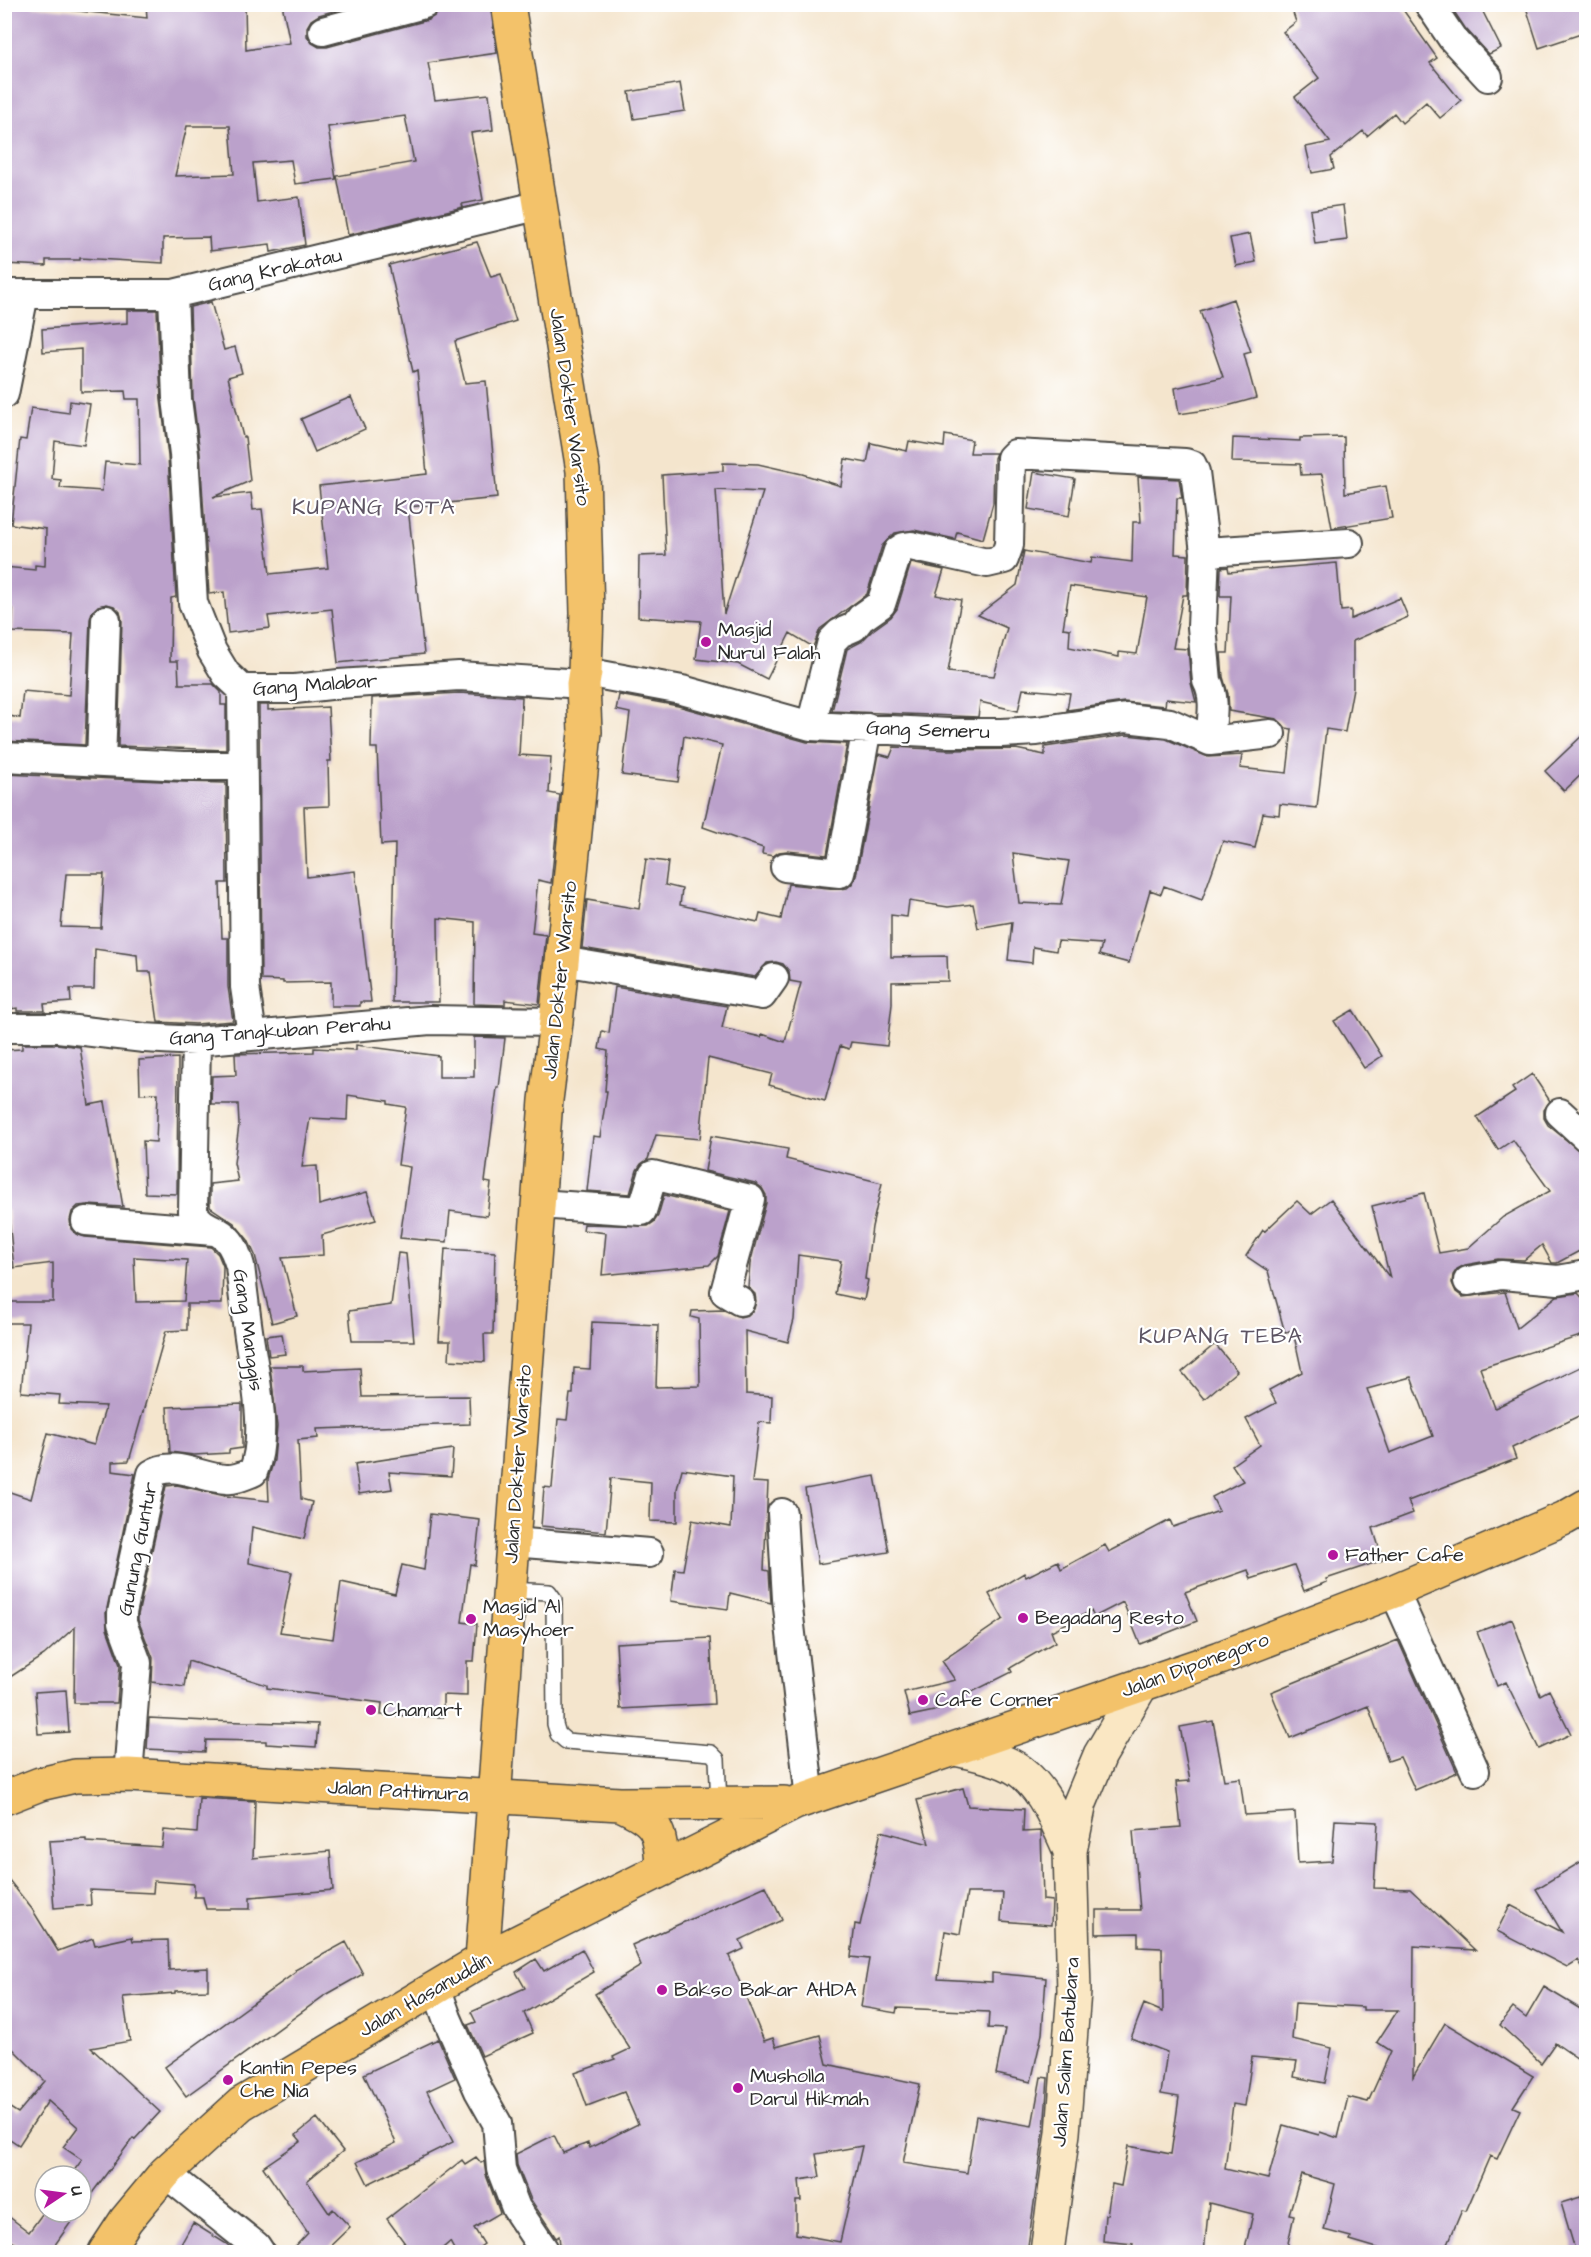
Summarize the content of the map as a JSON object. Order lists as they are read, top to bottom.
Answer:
{
  "streets": {
    "main road": [
      "Jalan Dokter Warsito",
      "Jalan Diponegoro",
      "Jalan Pattimura",
      "Jalan Hasanuddin"
    ],
    "street": [
      "Gang Krakatau",
      "Gang Malabar",
      "Gang Semeru",
      "Gang Tangkuban Perahu",
      "Gang Manggis",
      "Gunung Guntur",
      "Jalan Salim Batubara"
    ]
  },
  "crossings": [
    ["Gang Krakatau", "Jalan Dokter Warsito"],
    ["Gang Krakatau", "Gang Malabar"],
    ["Jalan Dokter Warsito", "Gang Malabar"],
    ["Jalan Dokter Warsito", "Gang Semeru"],
    ["Jalan Dokter Warsito", "Gang Tangkuban Perahu"],
    ["Jalan Dokter Warsito", "Jalan Pattimura"],
    ["Jalan Dokter Warsito", "Jalan Hasanuddin"],
    ["Gang Malabar", "Gang Semeru"],
    ["Gang Tangkuban Perahu", "Gang Manggis"],
    ["Gang Manggis", "Gunung Guntur"],
    ["Gunung Guntur", "Jalan Pattimura"],
    ["Jalan Diponegoro", "Jalan Pattimura"],
    ["Jalan Diponegoro", "Jalan Hasanuddin"],
    ["Jalan Pattimura", "Jalan Hasanuddin"]
  ],
  "districts": ["KUPANG KOTA", "KUPANG TEBA"],
  "places": [
    "Masjid Nurul Falah",
    "Father Cafe",
    "Begadang Resto",
    "Masjid Al Masyhoer",
    "Cafe Corner",
    "Chamart",
    "Bakso Bakar AHDA",
    "Kantin Pepes Che Nia",
    "Musholla Darul Hikmah"
  ],
  "north": "right"
}
